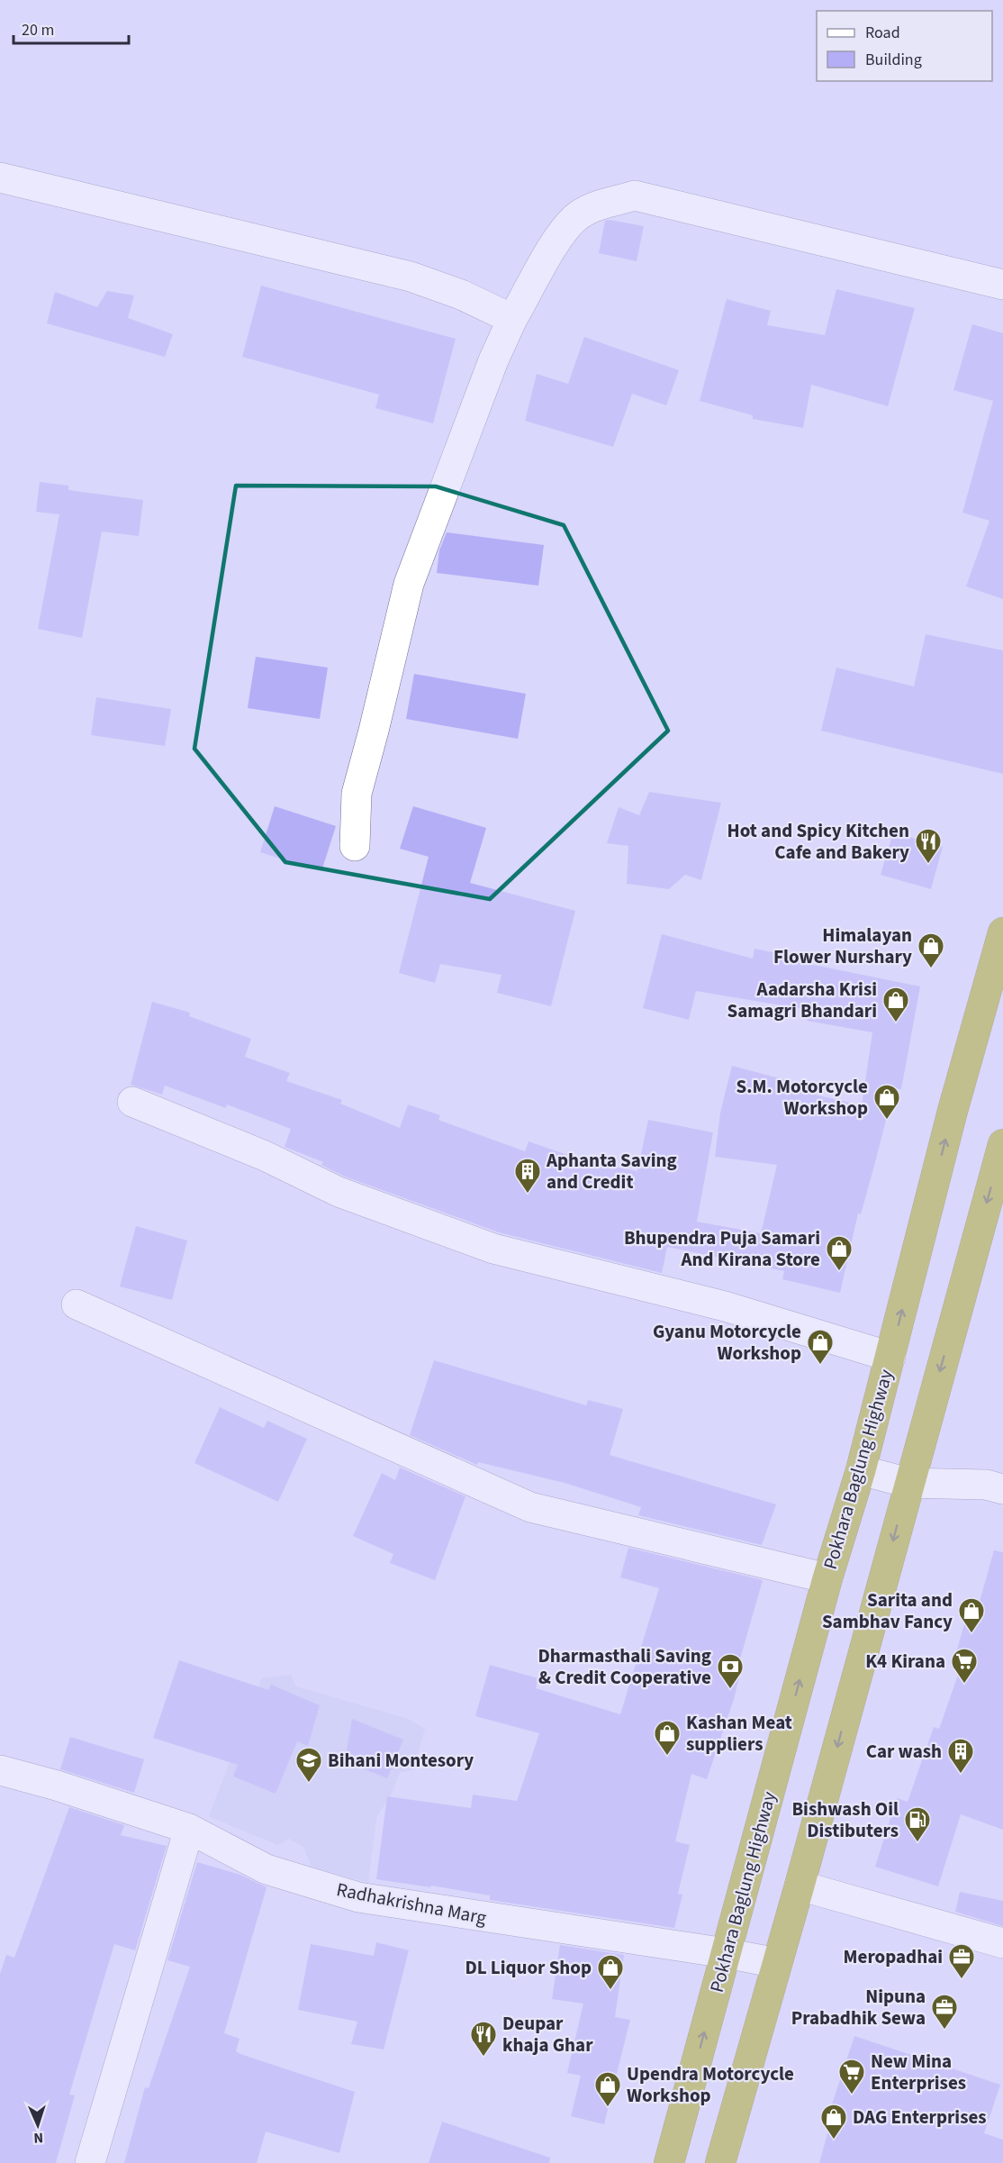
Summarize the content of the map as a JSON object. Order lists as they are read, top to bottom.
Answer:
{
  "streets": {
    "highway": ["Pokhara Baglung Highway"],
    "street": ["Radhakrishna Marg"]
  },
  "crossings": [
    ["Pokhara Baglung Highway", "Radhakrishna Marg"]
  ],
  "places": {
    "restaurant": ["Hot and Spicy Kitchen Cafe and Bakery", "Deupar khaja Ghar"],
    "shop": [
      "Himalayan Flower Nurshary",
      "Aadarsha Krisi Samagri Bhandari",
      "S.M. Motorcycle Workshop",
      "Bhupendra Puja Samari And Kirana Store",
      "Gyanu Motorcycle Workshop",
      "Sarita and Sambhav Fancy",
      "Kashan Meat suppliers",
      "DL Liquor Shop",
      "Upendra Motorcycle Workshop",
      "DAG Enterprises"
    ],
    "building": ["Aphanta Saving and Credit", "Car wash"],
    "supermarket": ["K4 Kirana", "New Mina Enterprises"],
    "bank": ["Dharmasthali Saving & Credit Cooperative"],
    "school or university": ["Bihani Montesory"],
    "fuel station": ["Bishwash Oil Distibuters"],
    "office": ["Meropadhai", "Nipuna Prabadhik Sewa"]
  },
  "legend": ["Road", "Building"],
  "scale_bar": "20 m",
  "north": "bottom"
}
